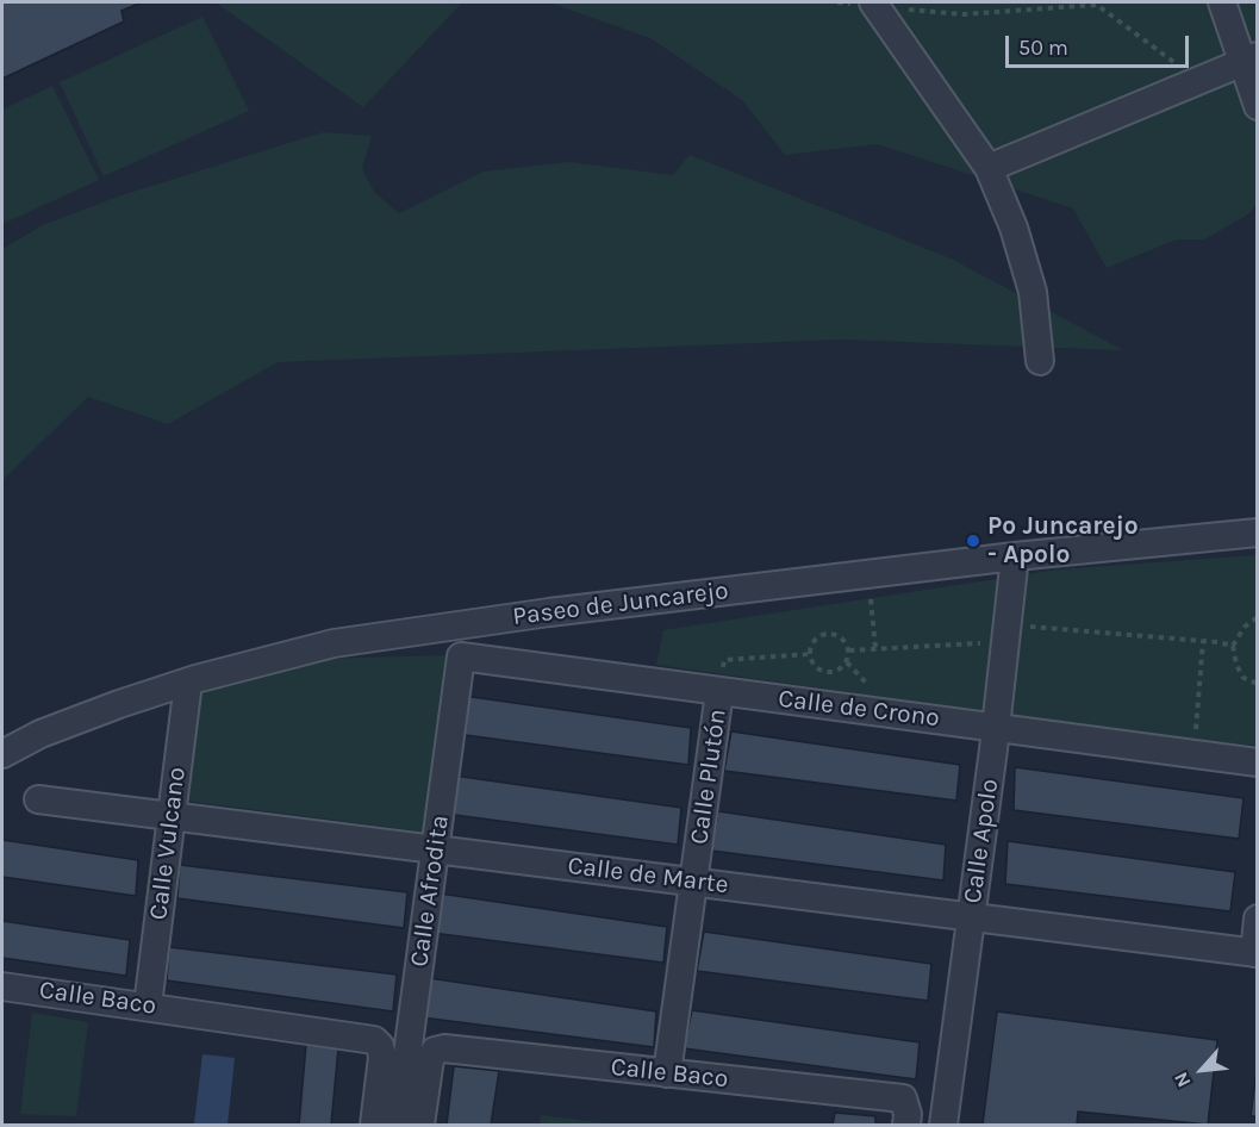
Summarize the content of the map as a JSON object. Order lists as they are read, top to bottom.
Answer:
{
  "streets": {
    "street": [
      "Paseo de Juncarejo",
      "Calle de Crono",
      "Calle Plutón",
      "Calle Apolo",
      "Calle Vulcano",
      "Calle de Marte",
      "Calle Afrodita",
      "Calle Baco"
    ]
  },
  "crossings": [
    ["Paseo de Juncarejo", "Calle Apolo"],
    ["Paseo de Juncarejo", "Calle Vulcano"],
    ["Calle de Crono", "Calle Plutón"],
    ["Calle de Crono", "Calle Apolo"],
    ["Calle de Crono", "Calle Afrodita"],
    ["Calle Plutón", "Calle de Marte"],
    ["Calle Plutón", "Calle Baco"],
    ["Calle Apolo", "Calle de Marte"],
    ["Calle Vulcano", "Calle de Marte"],
    ["Calle Vulcano", "Calle Baco"],
    ["Calle de Marte", "Calle Afrodita"]
  ],
  "places": ["Pº Juncarejo - Apolo"],
  "scale_bar": "50 m",
  "north": "bottom left"
}
